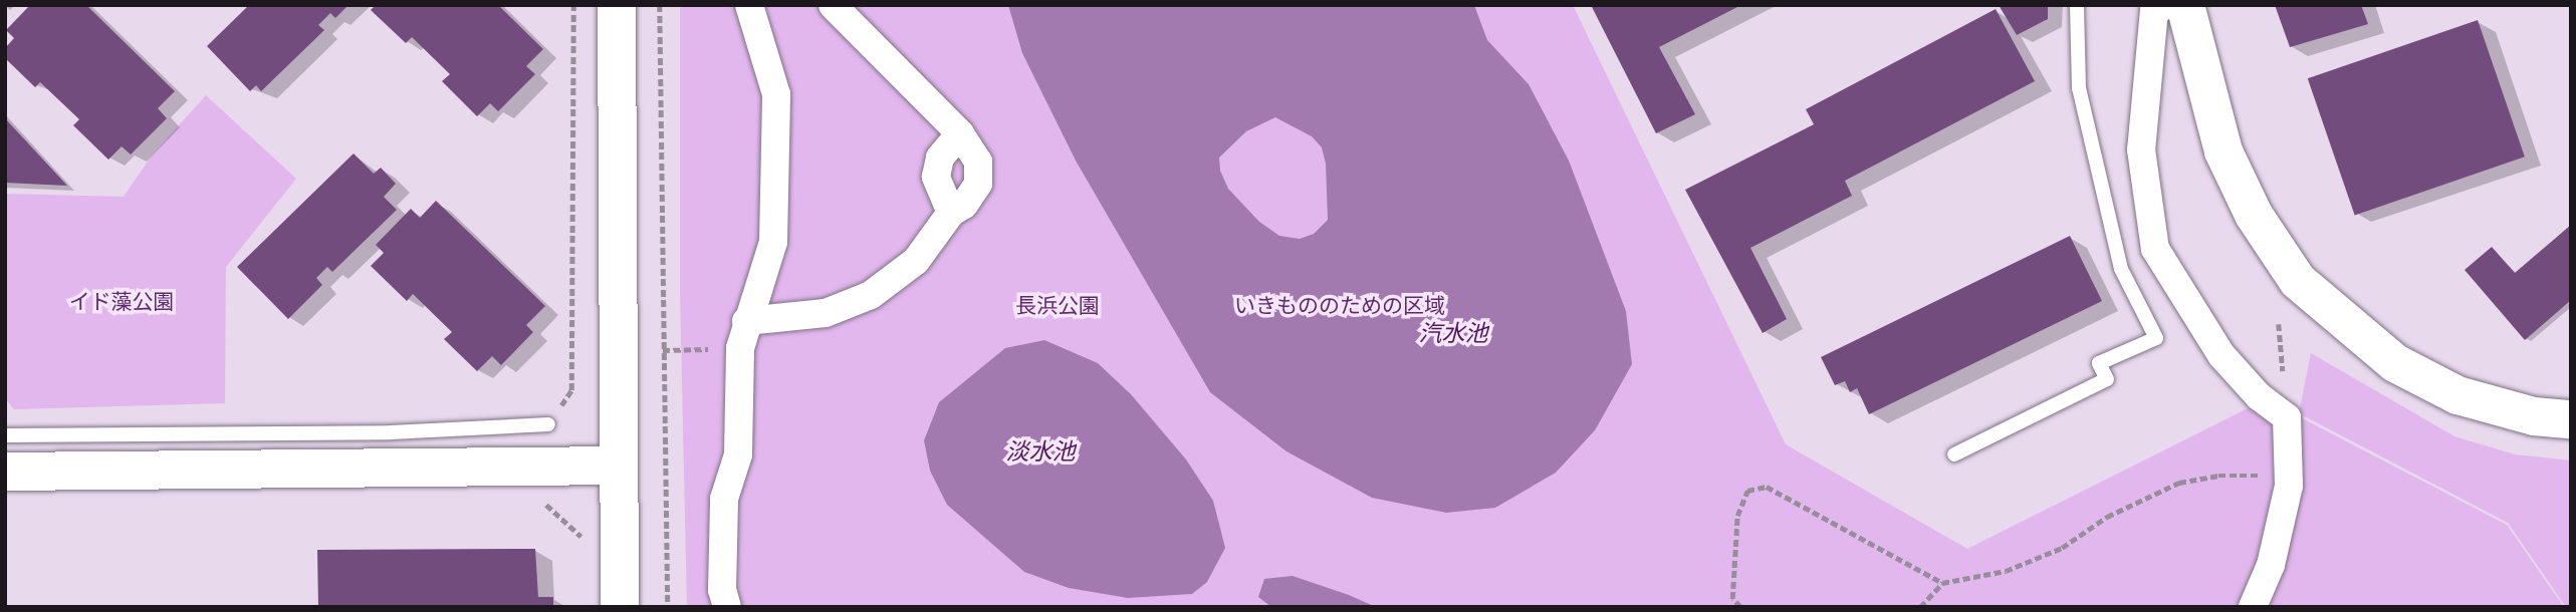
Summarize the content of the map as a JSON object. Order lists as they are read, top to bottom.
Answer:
{
  "water": ["汽水池", "淡水池"],
  "parks": ["イド藻公園", "長浜公園", "いきもののための区域"]
}
